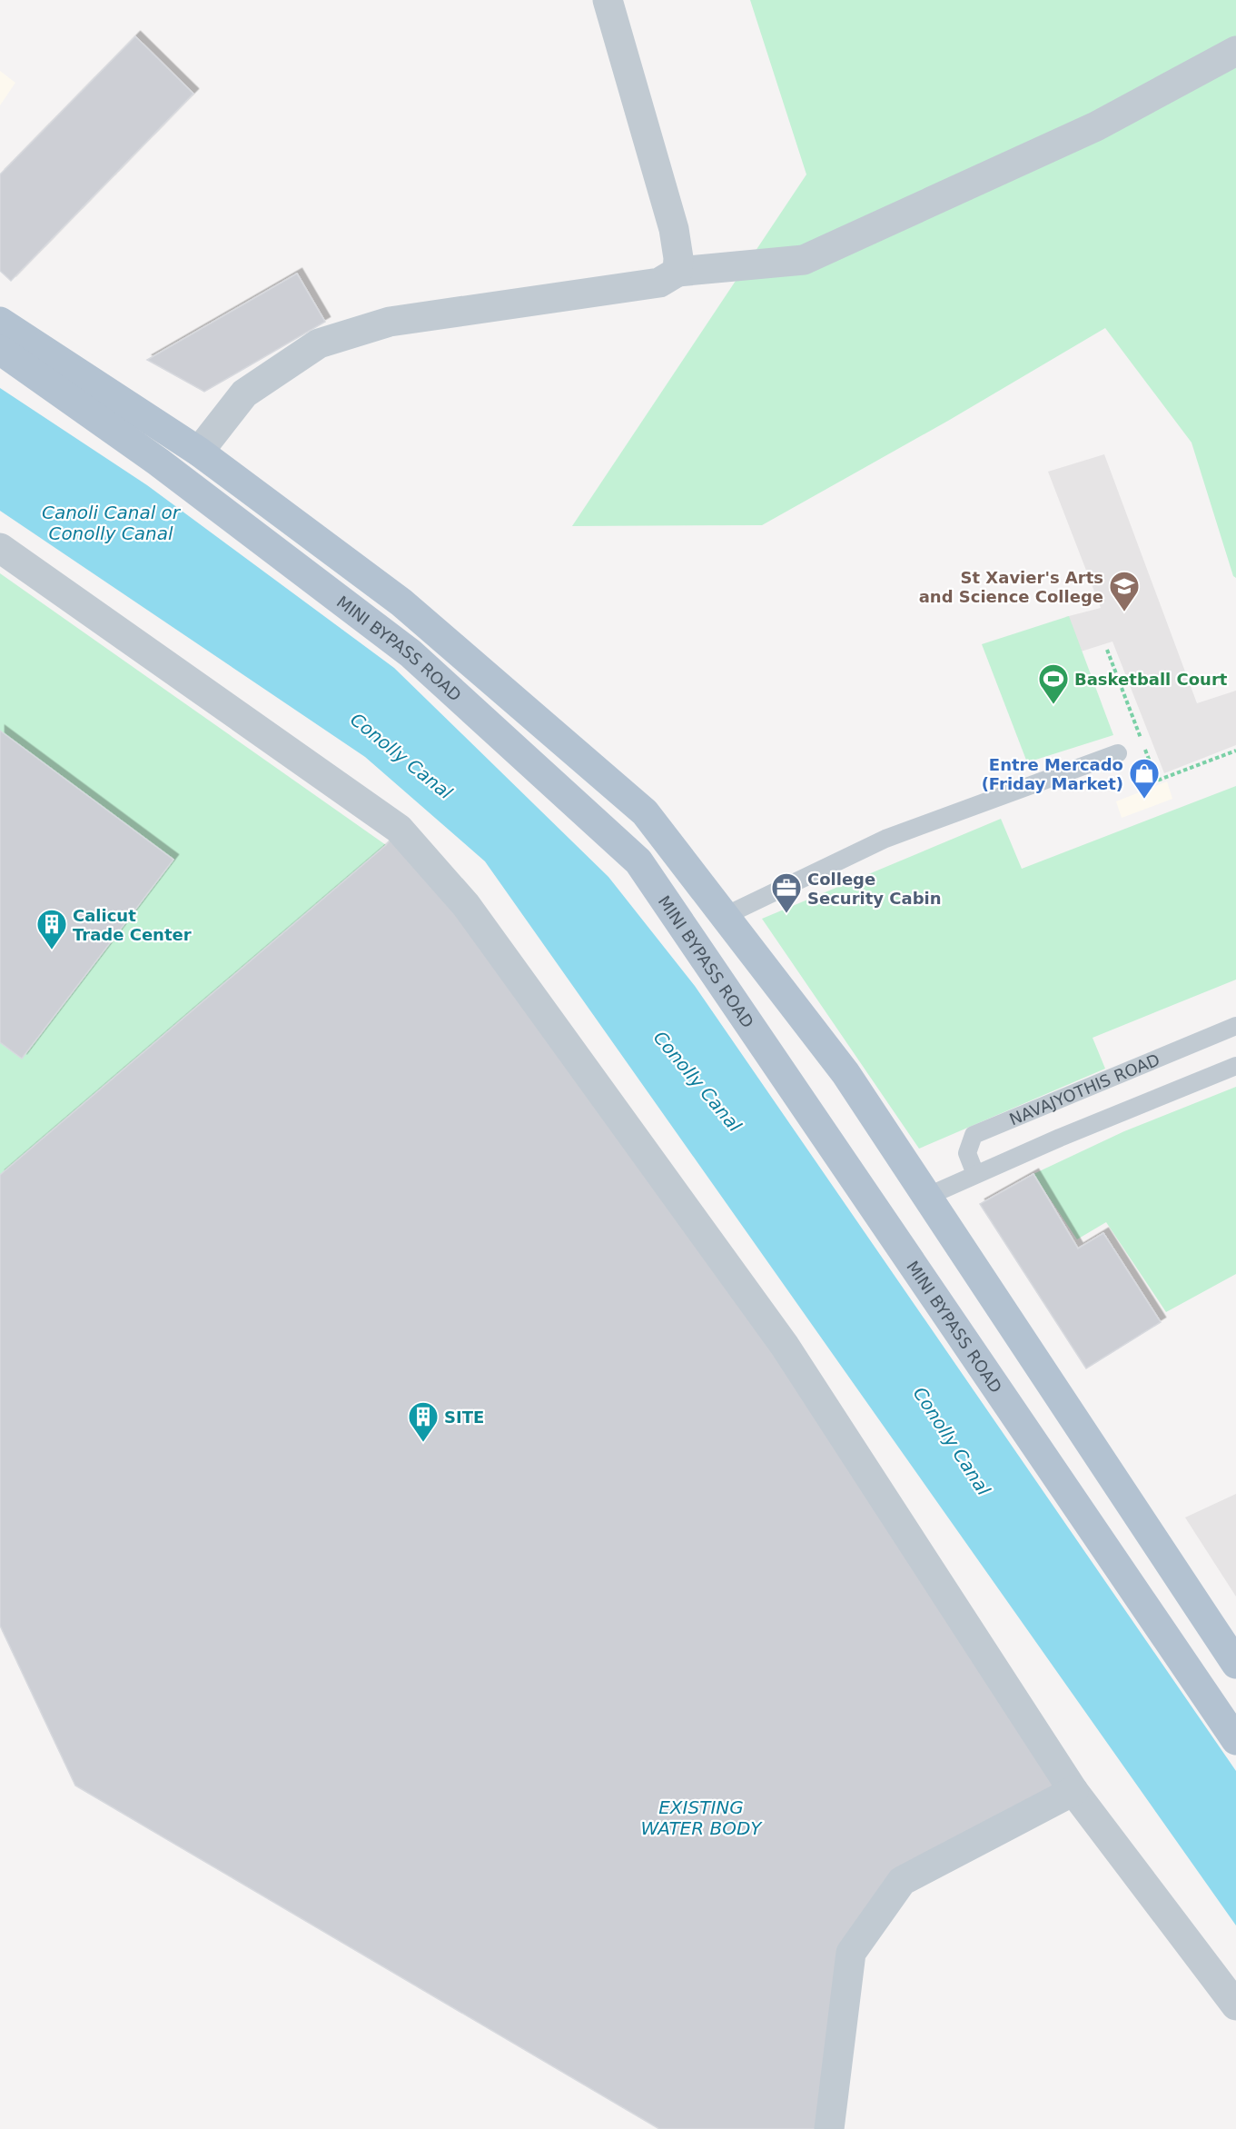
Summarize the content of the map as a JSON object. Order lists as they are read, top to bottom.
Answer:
{
  "streets": {
    "main road": ["MINI BYPASS ROAD"],
    "lane": ["NAVAJYOTHIS ROAD"]
  },
  "water": ["Canoli Canal or Conolly Canal", "Conolly Canal", "EXISTING WATER BODY"],
  "places": {
    "school or university": ["St Xavier's Arts and Science College"],
    "sports": ["Basketball Court"],
    "shop": ["Entre Mercado (Friday Market)"],
    "office": ["College Security Cabin"],
    "building": ["Calicut Trade Center", "SITE"]
  }
}
